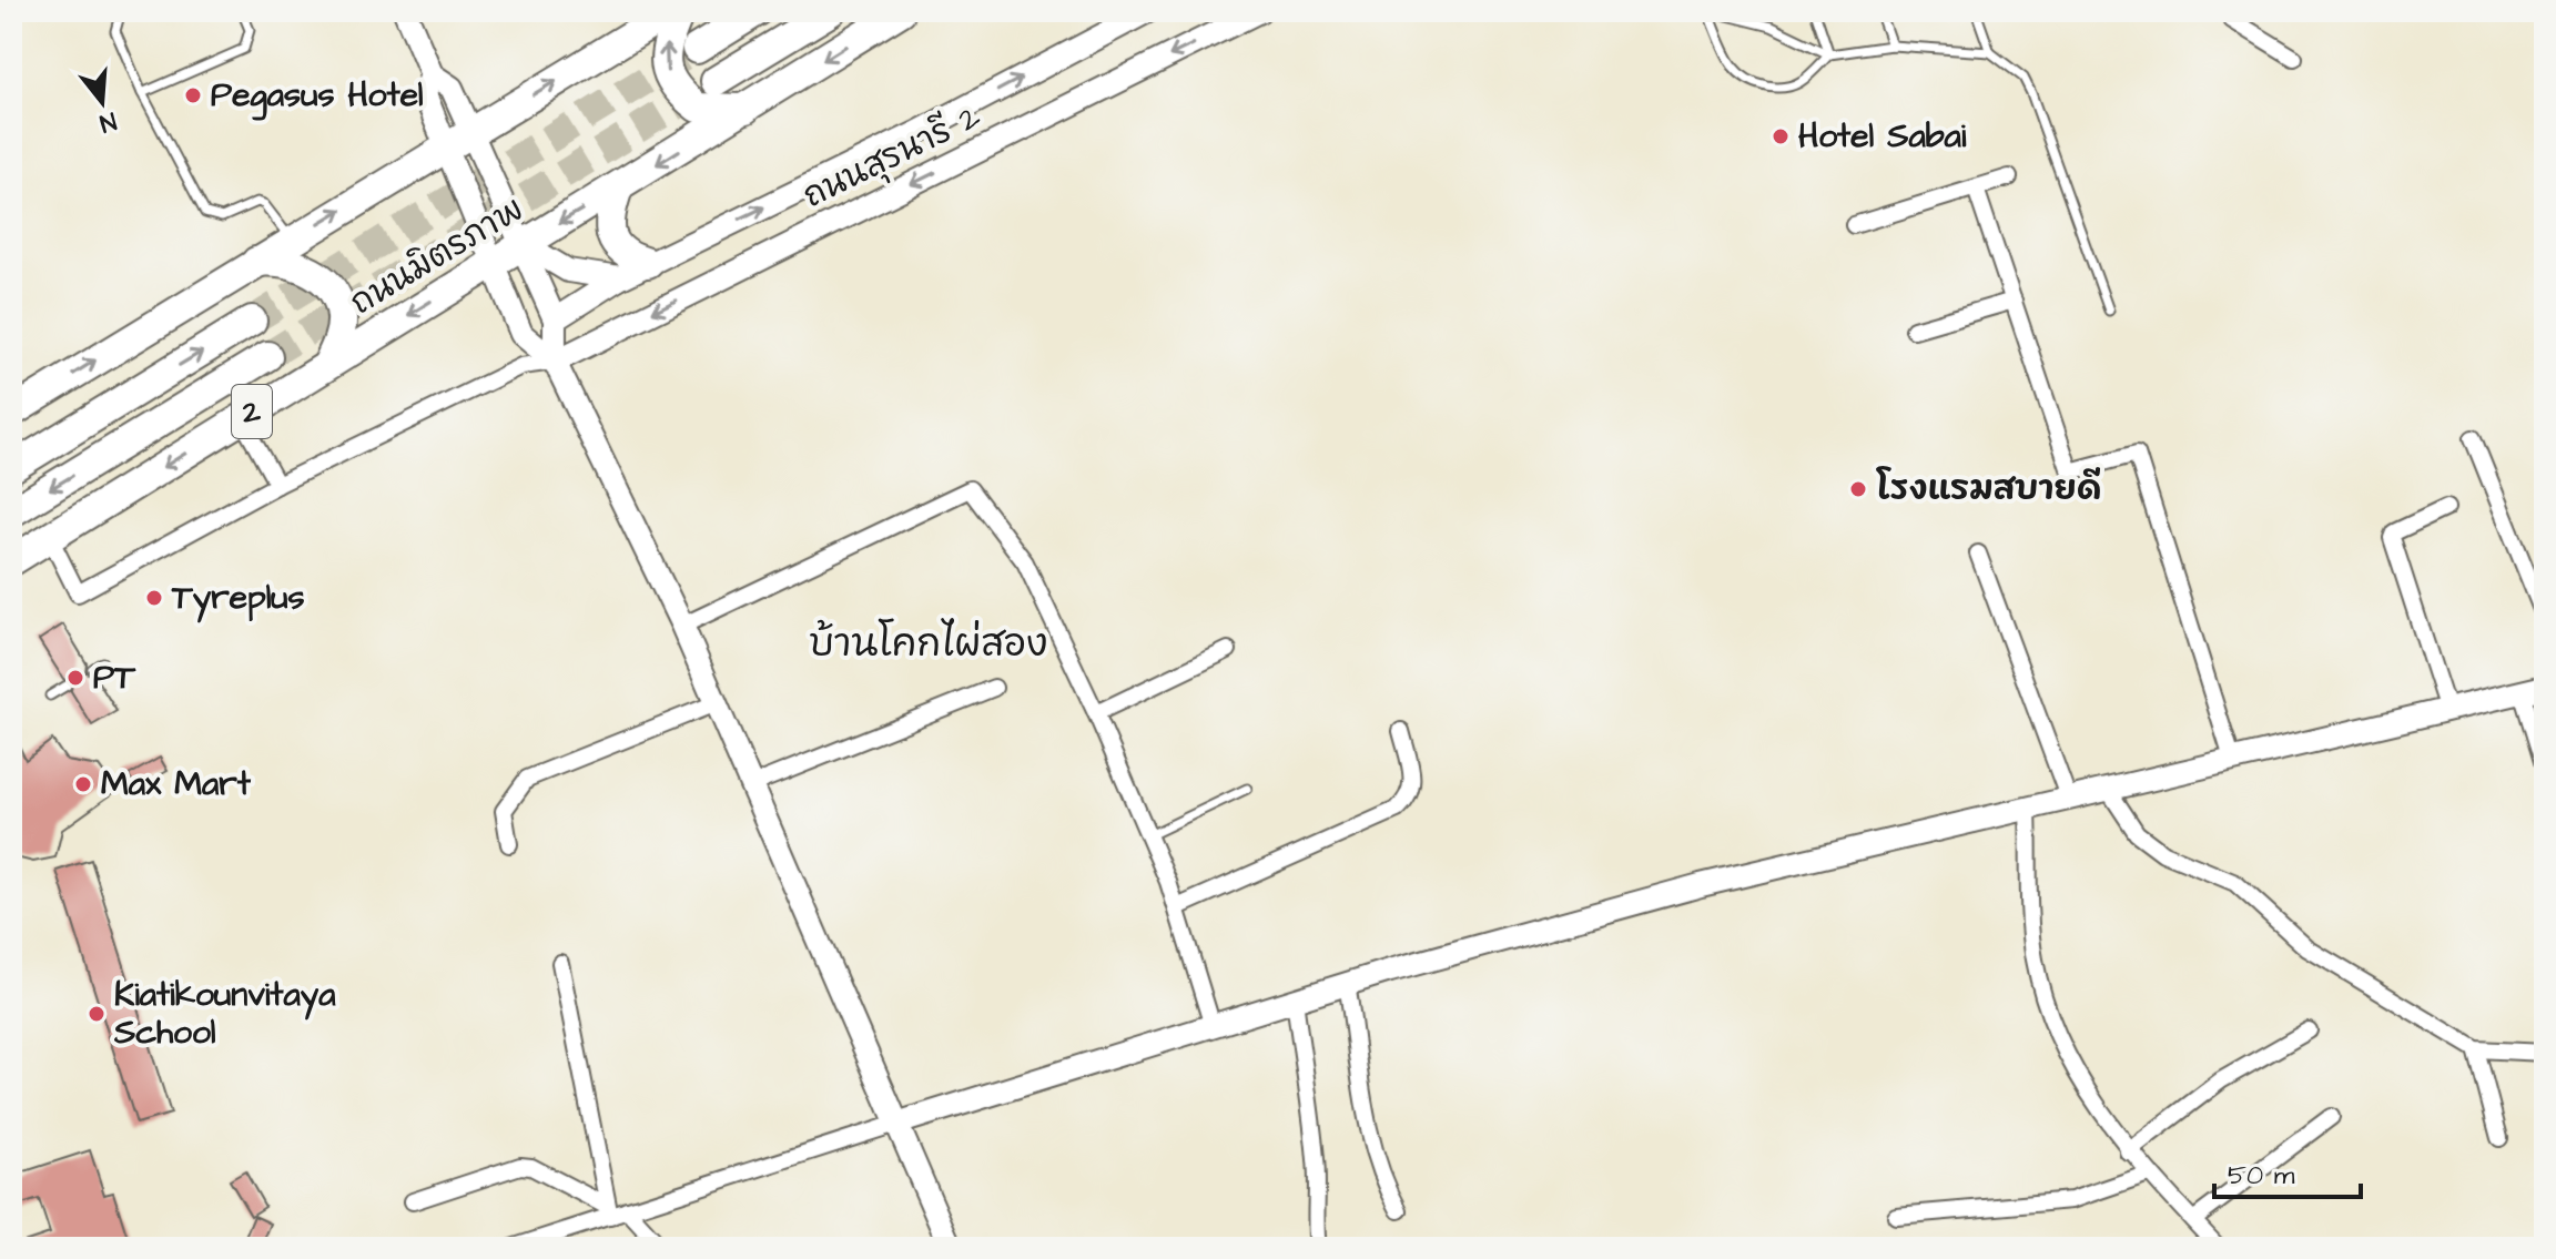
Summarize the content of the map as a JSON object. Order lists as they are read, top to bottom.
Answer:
{
  "streets": {
    "highway": ["ถนนมิตรภาพ", "2"],
    "street": ["ถนนสุรนารี 2"]
  },
  "districts": ["บ้านโคกไผ่สอง"],
  "places": [
    "Pegasus Hotel",
    "Hotel Sabai",
    "โรงแรมสบายดี",
    "Tyreplus",
    "PT",
    "Max Mart",
    "Kiatikounvitaya School"
  ],
  "scale_bar": "50 m",
  "north": "bottom"
}
